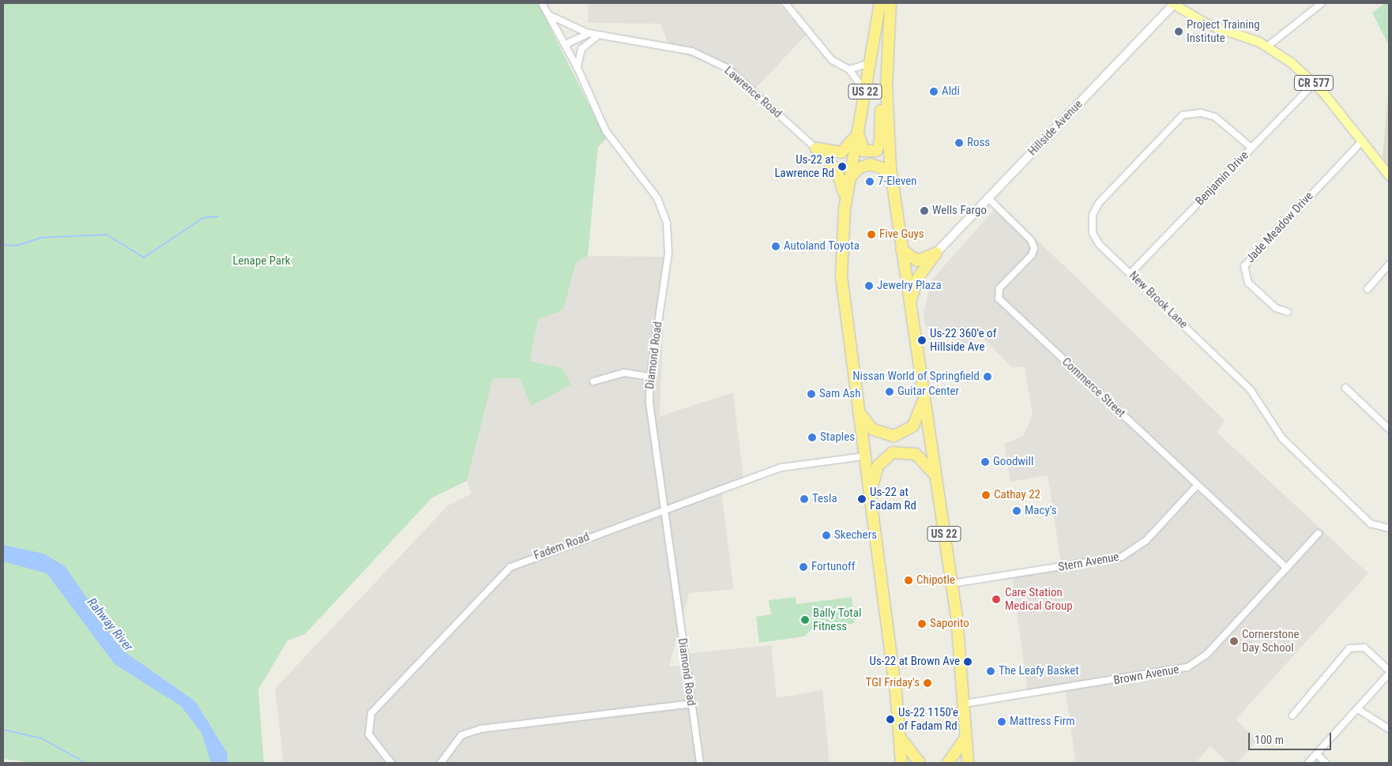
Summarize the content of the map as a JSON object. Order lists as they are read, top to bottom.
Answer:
{
  "streets": {
    "highway": ["US 22"],
    "main road": ["CR 577"],
    "street": [
      "Lawrence Road",
      "Hillside Avenue",
      "Benjamin Drive",
      "Jade Meadow Drive",
      "New Brook Lane",
      "Diamond Road",
      "Commerce Street",
      "Fadem Road",
      "Stern Avenue",
      "Brown Avenue"
    ]
  },
  "crossings": [
    ["CR 577", "Hillside Avenue"],
    ["CR 577", "Benjamin Drive"],
    ["CR 577", "Jade Meadow Drive"],
    ["US 22", "Fadem Road"],
    ["US 22", "Stern Avenue"],
    ["US 22", "Brown Avenue"],
    ["Lawrence Road", "Diamond Road"],
    ["Hillside Avenue", "Commerce Street"],
    ["Benjamin Drive", "New Brook Lane"],
    ["Diamond Road", "Fadem Road"],
    ["Commerce Street", "Stern Avenue"],
    ["Commerce Street", "Brown Avenue"]
  ],
  "water": ["Rahway River"],
  "parks": ["Lenape Park"],
  "places": [
    "Project Training Institute",
    "Aldi",
    "Ross",
    "Us-22 at Lawrence Rd",
    "7-Eleven",
    "Wells Fargo",
    "Five Guys",
    "Autoland Toyota",
    "Jewelry Plaza",
    "Us-22 360'e of Hillside Ave",
    "Nissan World of Springfield",
    "Guitar Center",
    "Sam Ash",
    "Staples",
    "Goodwill",
    "Cathay 22",
    "Tesla",
    "Us-22 at Fadam Rd",
    "Macy's",
    "Skechers",
    "Fortunoff",
    "Chipotle",
    "Care Station Medical Group",
    "Bally Total Fitness",
    "Saporito",
    "Cornerstone Day School",
    "Us-22 at Brown Ave",
    "The Leafy Basket",
    "TGI Friday's",
    "Us-22 1150'e of Fadam Rd",
    "Mattress Firm"
  ],
  "scale_bar": "100 m"
}
